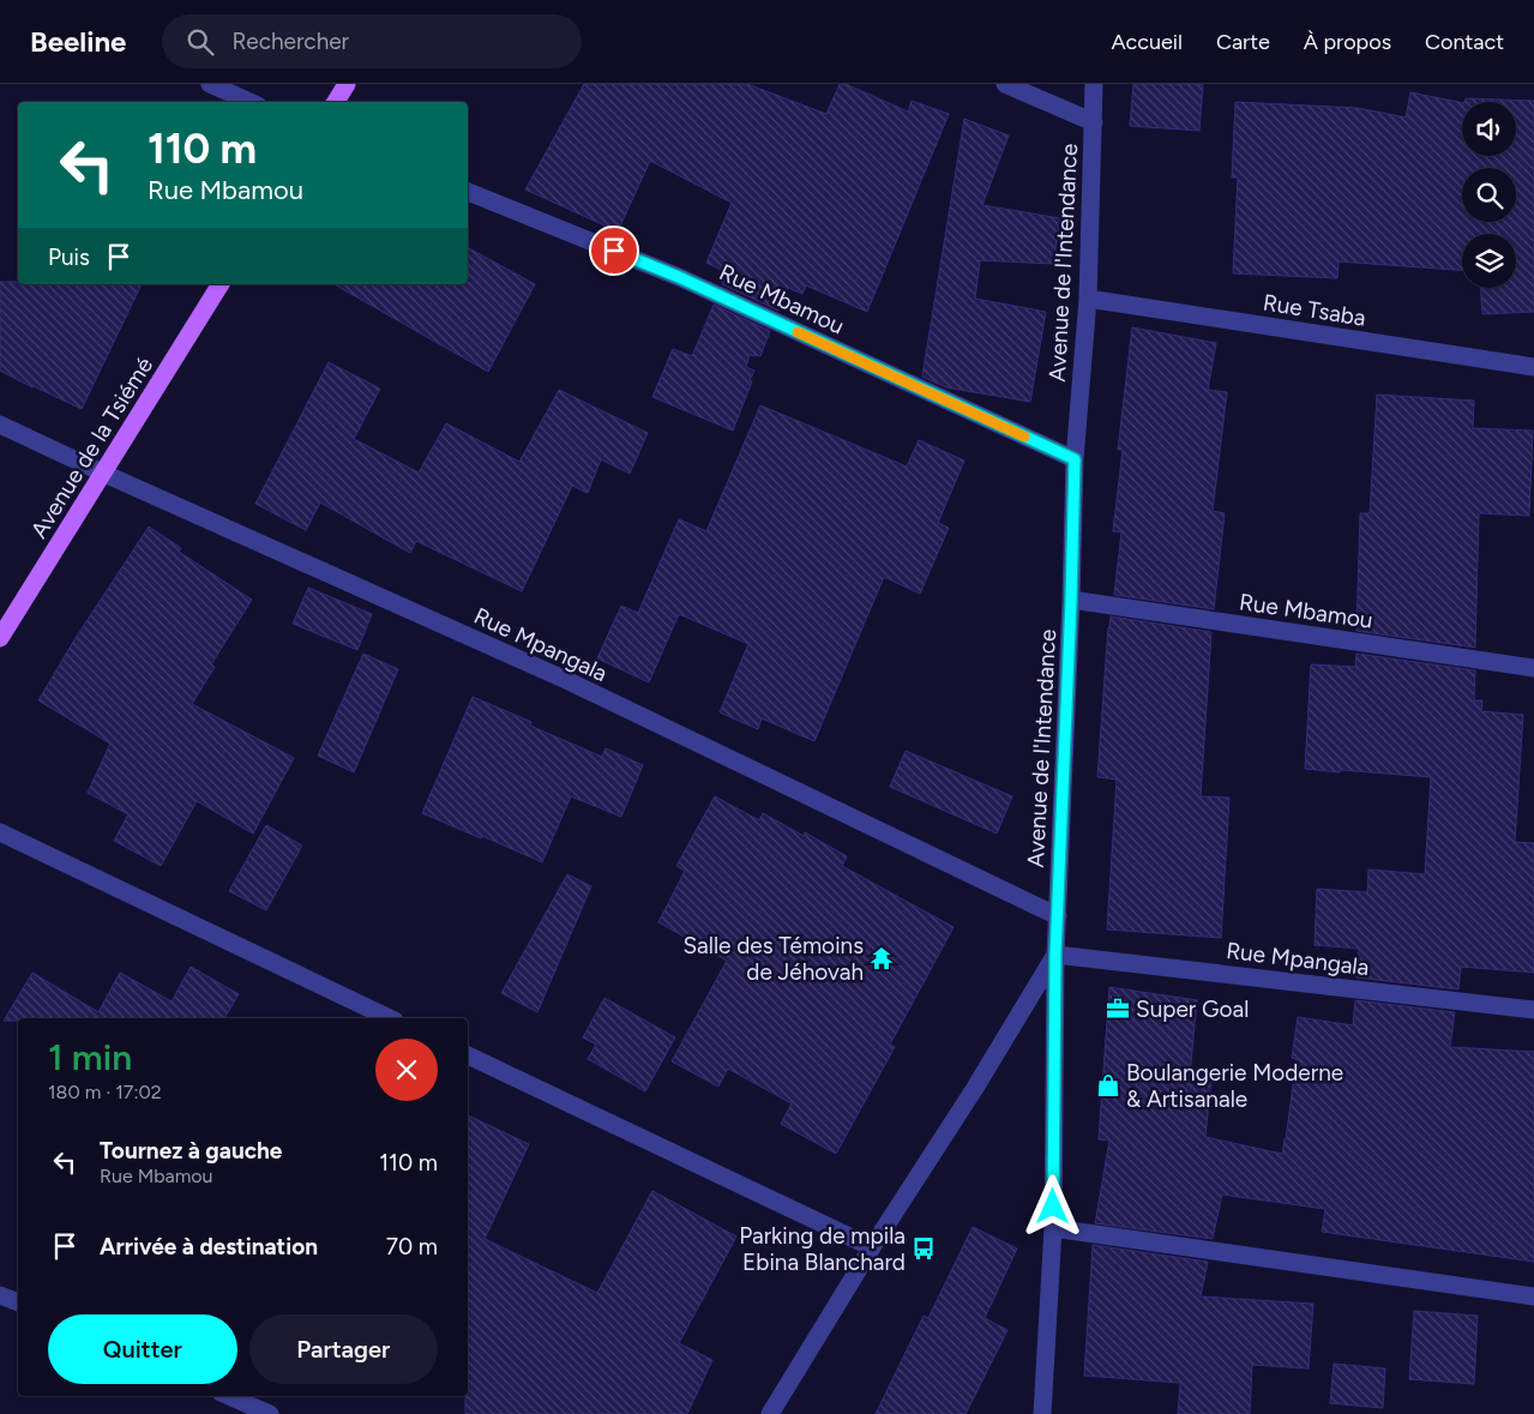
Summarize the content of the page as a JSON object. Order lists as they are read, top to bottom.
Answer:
{
  "streets": {
    "main road": ["Avenue de la Tsiémé"],
    "street": [
      "Avenue de l'Intendance",
      "Rue Mbamou",
      "Rue Tsaba",
      "Rue Mpangala"
    ]
  },
  "crossings": [
    ["Avenue de l'Intendance", "Rue Mbamou"],
    ["Avenue de l'Intendance", "Rue Tsaba"],
    ["Avenue de l'Intendance", "Rue Mpangala"],
    ["Avenue de la Tsiémé", "Rue Mpangala"]
  ],
  "places": {
    "temple": ["Salle des Témoins de Jéhovah"],
    "office": ["Super Goal"],
    "shop": ["Boulangerie Moderne & Artisanale"],
    "bus stop": ["Parking de mpila Ebina Blanchard"]
  },
  "page": {
    "header": "Beeline",
    "search": "Rechercher",
    "nav": [
      "Accueil",
      "Carte",
      "À propos",
      "Contact"
    ],
    "turn": ["110 m", "Rue Mbamou"],
    "then": "Puis",
    "heading": ["1 min", "180 m · 17:02"],
    "list": [
      {
        "name": "Tournez à gauche",
        "note": "Rue Mbamou",
        "value": "110 m"
      },
      {
        "name": "Arrivée à destination",
        "value": "70 m"
      }
    ],
    "buttons": ["Quitter", "Partager"]
  }
}
